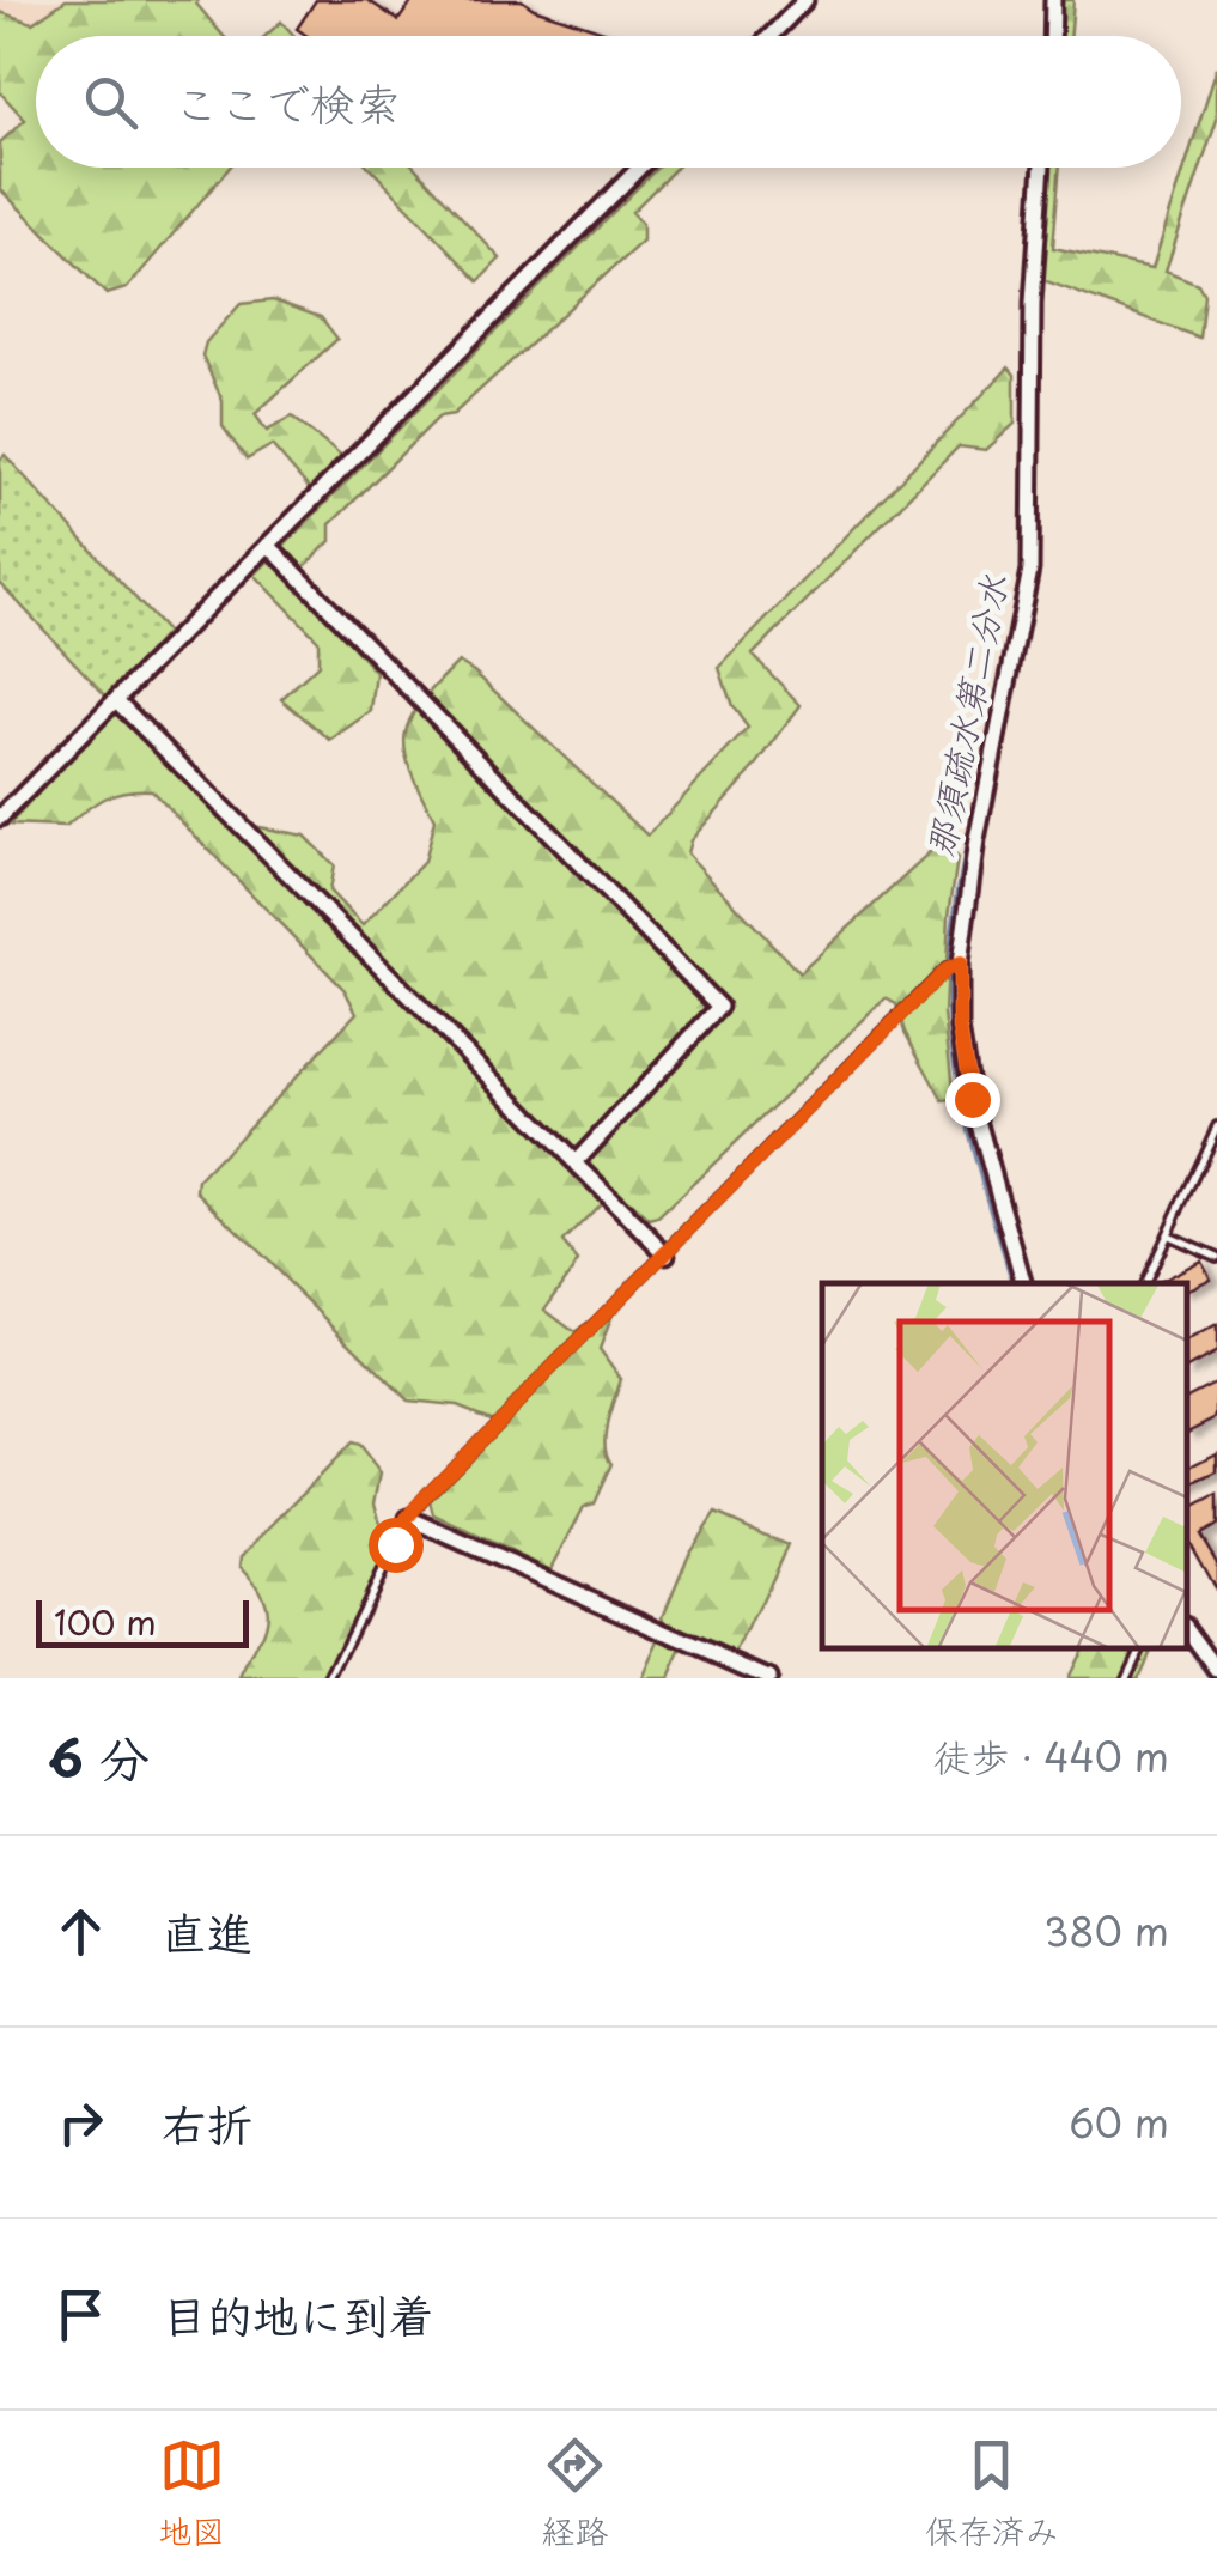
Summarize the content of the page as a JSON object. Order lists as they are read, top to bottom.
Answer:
{
  "water": ["那須疏水第二分水"],
  "scale_bar": "100 m",
  "page": {
    "search": "ここで検索",
    "scale": "100 m",
    "heading": ["6 分", "徒歩 · 440 m"],
    "list": [
      ["直進", "380 m"],
      ["右折", "60 m"],
      "目的地に到着"
    ],
    "nav": ["地図", "経路", "保存済み"]
  }
}
